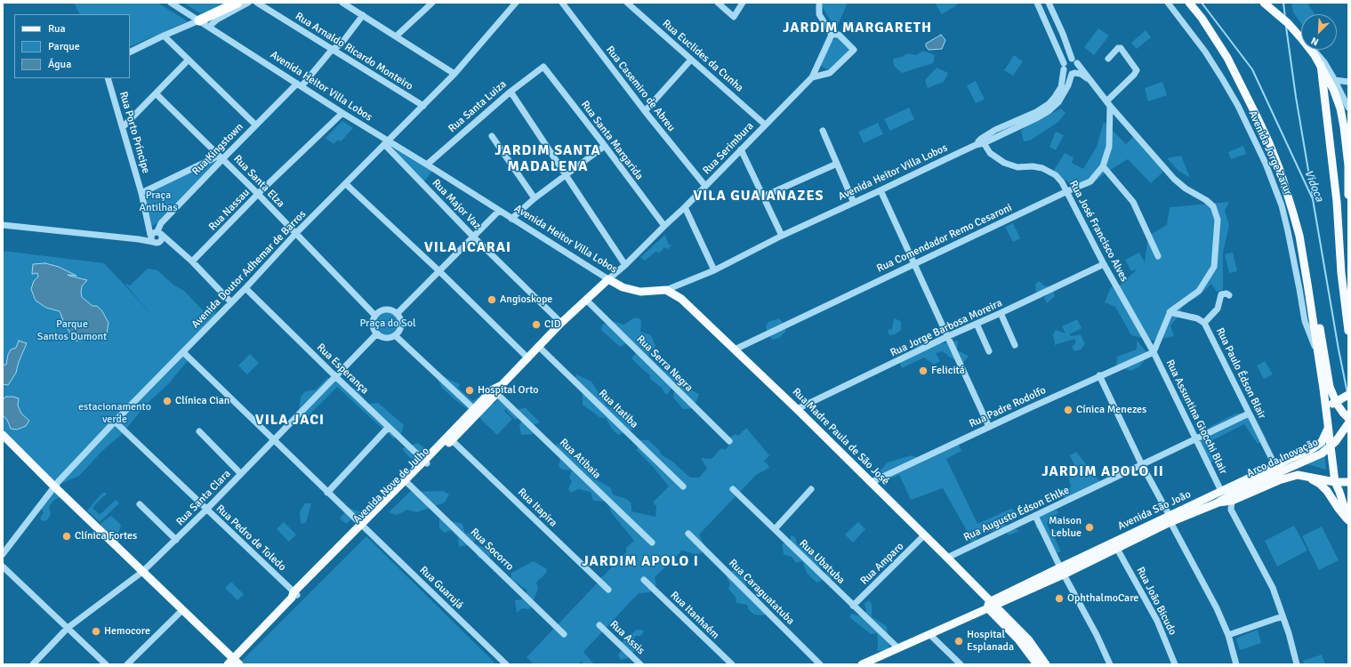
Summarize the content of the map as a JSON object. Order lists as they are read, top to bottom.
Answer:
{
  "streets": {
    "main road": [
      "Avenida Heitor Villa Lobos",
      "Avenida Jorge Zarur",
      "Rua Madre Paula de São José",
      "Arco da Inovação",
      "Avenida Nove de Julho",
      "Avenida São João"
    ],
    "street": [
      "Rua Arnaldo Ricardo Monteiro",
      "Rua Euclides da Cunha",
      "Rua Casemiro de Abreu",
      "Rua Santa Luiza",
      "Rua Porto Príncipe",
      "Rua Santa Margarida",
      "Rua Serimbura",
      "Rua Kingstown",
      "Rua Santa Elza",
      "Rua Major Vaz",
      "Rua Nassau",
      "Rua José Francisco Alves",
      "Rua Comendador Remo Cesaroni",
      "Avenida Doutor Adhemar de Barros",
      "Rua Jorge Barbosa Moreira",
      "Rua Serra Negra",
      "Rua Esperança",
      "Rua Paulo Édson Blair",
      "Rua Padre Rodolfo",
      "Rua Itatiba",
      "Rua Assuntina Giocchi Blair",
      "Rua Atibaia",
      "Rua Santa Clara",
      "Rua Itapira",
      "Rua Augusto Édson Ehlke",
      "Rua Pedro de Toledo",
      "Rua Socorro",
      "Rua Ubatuba",
      "Rua Amparo",
      "Rua Guarujá",
      "Rua Caraguatatuba",
      "Rua João Bicudo",
      "Rua Itanhaém",
      "Rua Assis"
    ]
  },
  "crossings": [
    ["Rua Arnaldo Ricardo Monteiro", "Rua Kingstown"],
    ["Rua Arnaldo Ricardo Monteiro", "Avenida Doutor Adhemar de Barros"],
    ["Rua Euclides da Cunha", "Rua Serimbura"],
    ["Avenida Heitor Villa Lobos", "Rua Santa Luiza"],
    ["Avenida Heitor Villa Lobos", "Rua Serimbura"],
    ["Avenida Heitor Villa Lobos", "Rua Kingstown"],
    ["Avenida Heitor Villa Lobos", "Rua Major Vaz"],
    ["Avenida Heitor Villa Lobos", "Rua Nassau"],
    ["Avenida Heitor Villa Lobos", "Rua José Francisco Alves"],
    ["Avenida Heitor Villa Lobos", "Avenida Doutor Adhemar de Barros"],
    ["Avenida Heitor Villa Lobos", "Rua Madre Paula de São José"],
    ["Avenida Heitor Villa Lobos", "Avenida Nove de Julho"],
    ["Rua Casemiro de Abreu", "Rua Serimbura"],
    ["Rua Santa Luiza", "Rua Santa Margarida"],
    ["Rua Santa Margarida", "Rua Serimbura"],
    ["Rua Serimbura", "Avenida Nove de Julho"],
    ["Rua Kingstown", "Rua Santa Elza"],
    ["Avenida Jorge Zarur", "Avenida São João"],
    ["Rua Santa Elza", "Rua Nassau"],
    ["Rua Santa Elza", "Avenida Doutor Adhemar de Barros"],
    ["Rua Santa Elza", "Rua Santa Clara"],
    ["Rua Major Vaz", "Avenida Doutor Adhemar de Barros"],
    ["Rua Major Vaz", "Avenida Nove de Julho"],
    ["Rua José Francisco Alves", "Rua Comendador Remo Cesaroni"],
    ["Rua José Francisco Alves", "Rua Jorge Barbosa Moreira"],
    ["Rua José Francisco Alves", "Rua Padre Rodolfo"],
    ["Rua José Francisco Alves", "Rua Assuntina Giocchi Blair"],
    ["Rua Comendador Remo Cesaroni", "Rua Madre Paula de São José"],
    ["Avenida Doutor Adhemar de Barros", "Rua Esperança"],
    ["Avenida Doutor Adhemar de Barros", "Rua Pedro de Toledo"],
    ["Avenida Doutor Adhemar de Barros", "Rua Guarujá"],
    ["Rua Jorge Barbosa Moreira", "Rua Madre Paula de São José"],
    ["Rua Serra Negra", "Avenida Nove de Julho"],
    ["Rua Esperança", "Avenida Nove de Julho"],
    ["Rua Esperança", "Rua Santa Clara"],
    ["Rua Paulo Édson Blair", "Avenida São João"],
    ["Rua Paulo Édson Blair", "Rua Augusto Édson Ehlke"],
    ["Rua Padre Rodolfo", "Rua Assuntina Giocchi Blair"],
    ["Rua Padre Rodolfo", "Rua Madre Paula de São José"],
    ["Rua Itatiba", "Avenida Nove de Julho"],
    ["Rua Assuntina Giocchi Blair", "Avenida São João"],
    ["Rua Assuntina Giocchi Blair", "Rua Augusto Édson Ehlke"],
    ["Rua Madre Paula de São José", "Avenida São João"],
    ["Rua Madre Paula de São José", "Rua Augusto Édson Ehlke"],
    ["Rua Madre Paula de São José", "Rua Amparo"],
    ["Arco da Inovação", "Avenida São João"],
    ["Rua Atibaia", "Avenida Nove de Julho"],
    ["Avenida Nove de Julho", "Rua Itapira"],
    ["Avenida Nove de Julho", "Rua Pedro de Toledo"],
    ["Avenida Nove de Julho", "Rua Socorro"],
    ["Avenida Nove de Julho", "Rua Guarujá"],
    ["Rua Santa Clara", "Rua Pedro de Toledo"],
    ["Rua Santa Clara", "Rua Guarujá"],
    ["Avenida São João", "Rua Ubatuba"],
    ["Avenida São João", "Rua João Bicudo"],
    ["Rua Ubatuba", "Rua Amparo"]
  ],
  "districts": [
    "JARDIM MARGARETH",
    "JARDIM SANTA MADALENA",
    "VILA GUAIANAZES",
    "VILA ICARAI",
    "VILA JACI",
    "JARDIM APOLO II",
    "JARDIM APOLO I"
  ],
  "water": ["Vidoca"],
  "parks": [
    "Praça Antilhas",
    "Praça do Sol",
    "Parque Santos Dumont",
    "estacionamento verde"
  ],
  "places": [
    "Angioskope",
    "CID",
    "Felicitá",
    "Hospital Orto",
    "Clínica Cian",
    "Cínica Menezes",
    "Maison Leblue",
    "Clínica Fortes",
    "OphthalmoCare",
    "Hemocore",
    "Hospital Esplanada"
  ],
  "legend": ["Rua", "Parque", "Água"],
  "north": "bottom left"
}
